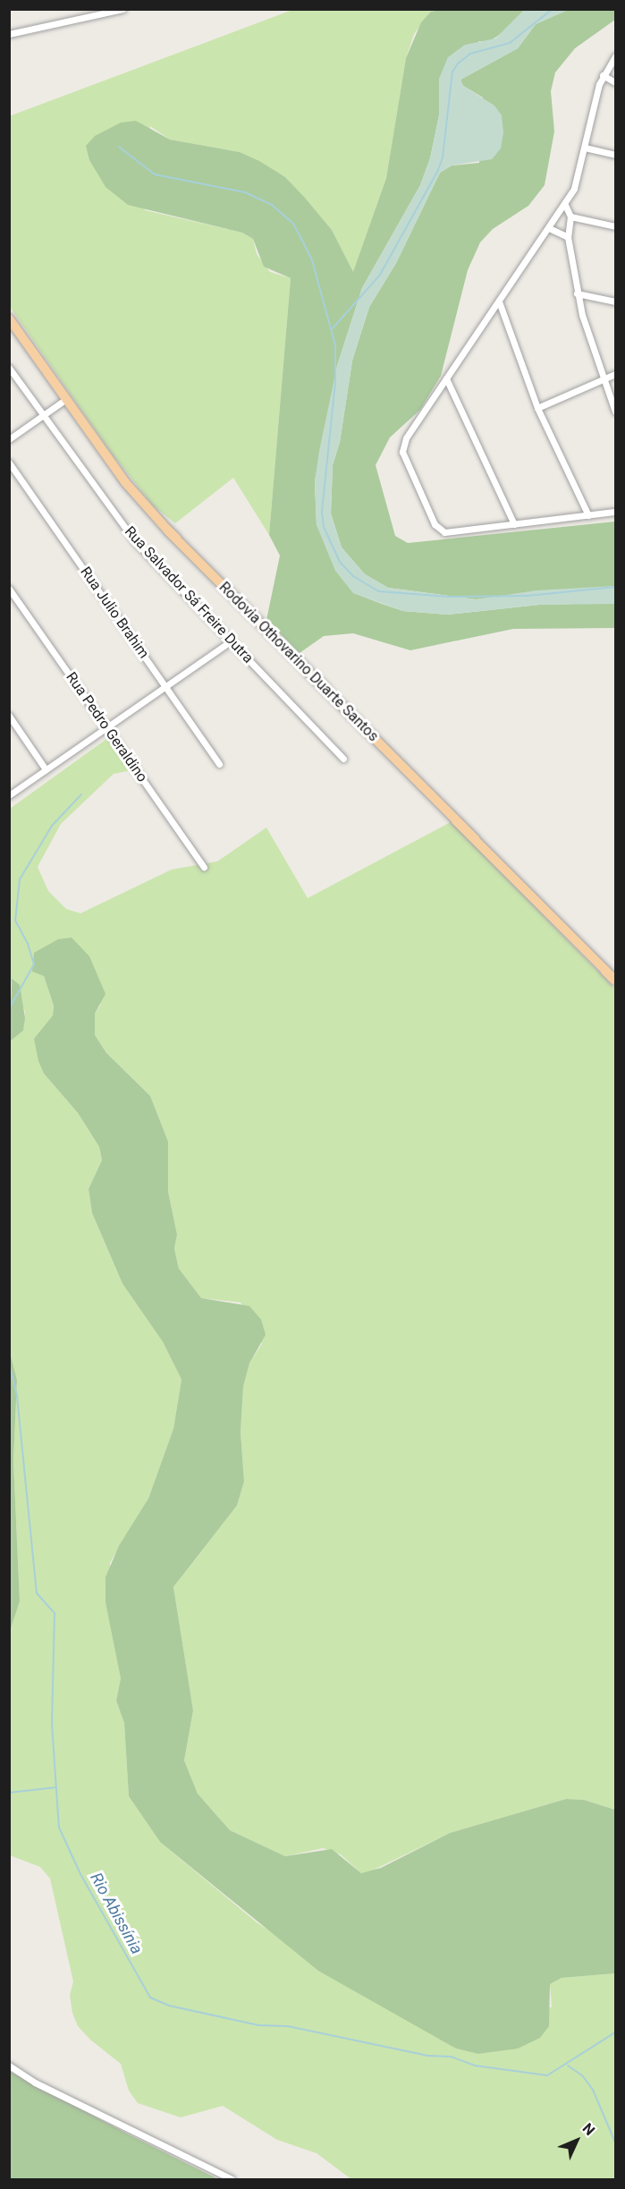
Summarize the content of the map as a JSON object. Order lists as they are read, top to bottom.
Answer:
{
  "streets": {
    "main road": ["Rodovia Othovarino Duarte Santos"],
    "street": ["Rua Salvador Sá Freire Dutra", "Rua Julio Brahim", "Rua Pedro Geraldino"]
  },
  "water": ["Rio Abissínia"],
  "north": "top right"
}
